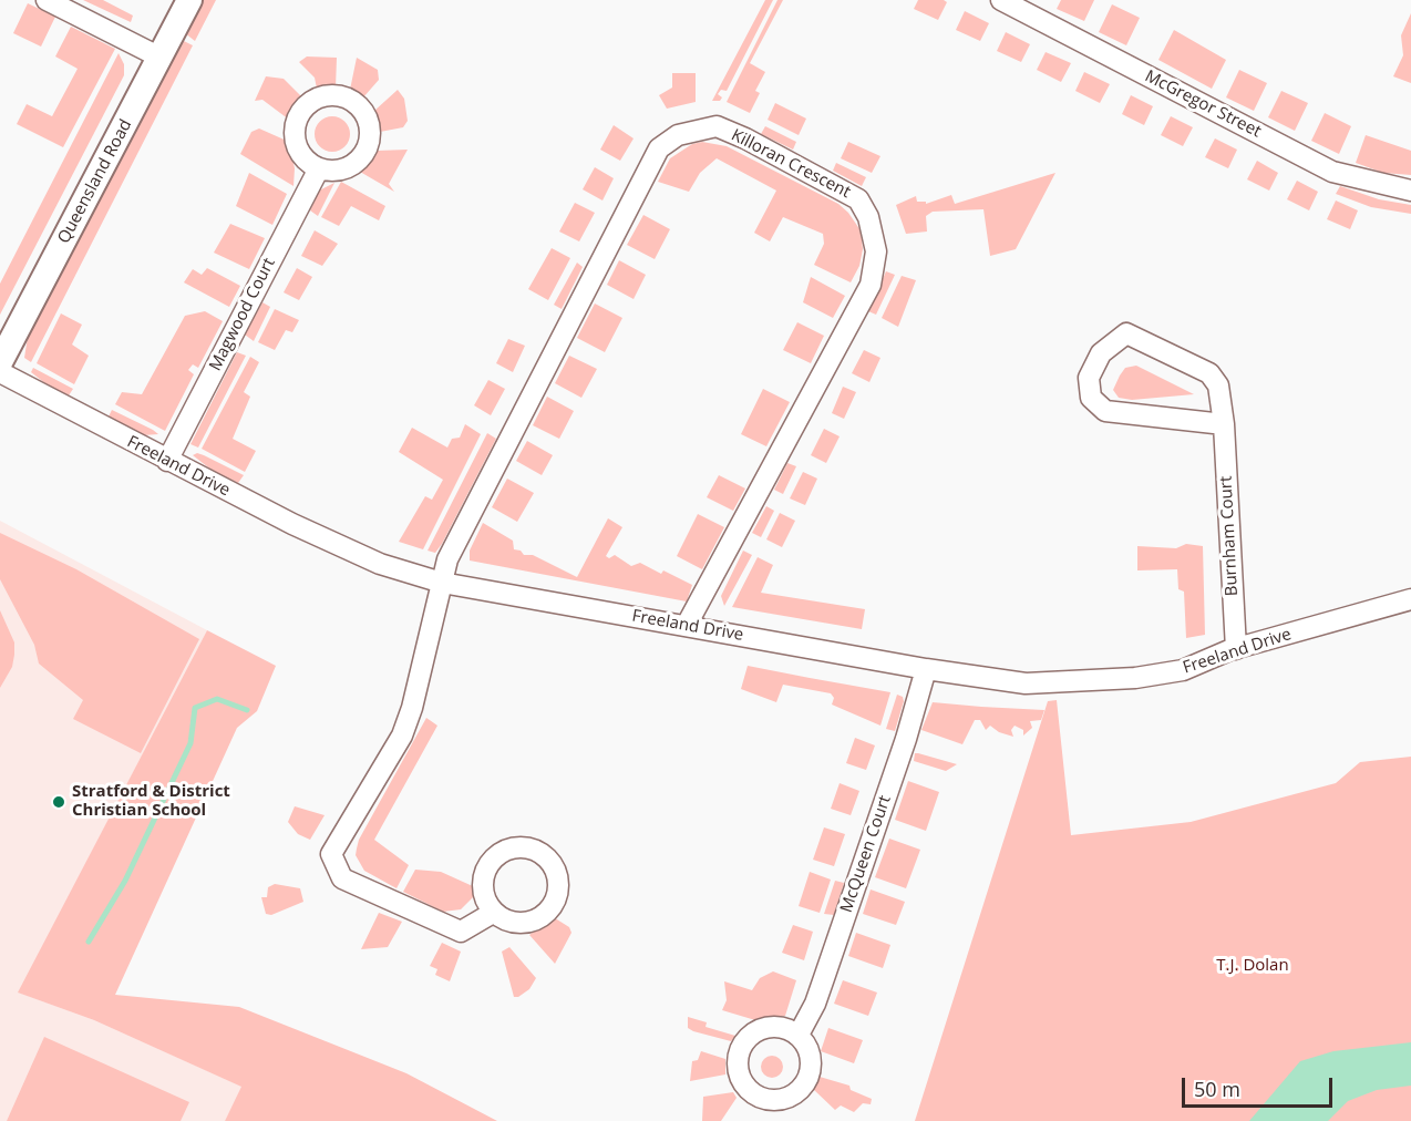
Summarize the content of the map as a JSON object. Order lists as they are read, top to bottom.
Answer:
{
  "streets": {
    "street": [
      "McGregor Street",
      "Killoran Crescent",
      "Queensland Road",
      "Magwood Court",
      "Freeland Drive",
      "Burnham Court",
      "McQueen Court"
    ]
  },
  "crossings": [
    ["Killoran Crescent", "Freeland Drive"],
    ["Magwood Court", "Freeland Drive"],
    ["Freeland Drive", "Burnham Court"],
    ["Freeland Drive", "McQueen Court"]
  ],
  "parks": ["T.J. Dolan"],
  "places": ["Stratford & District Christian School"],
  "scale_bar": "50 m"
}
